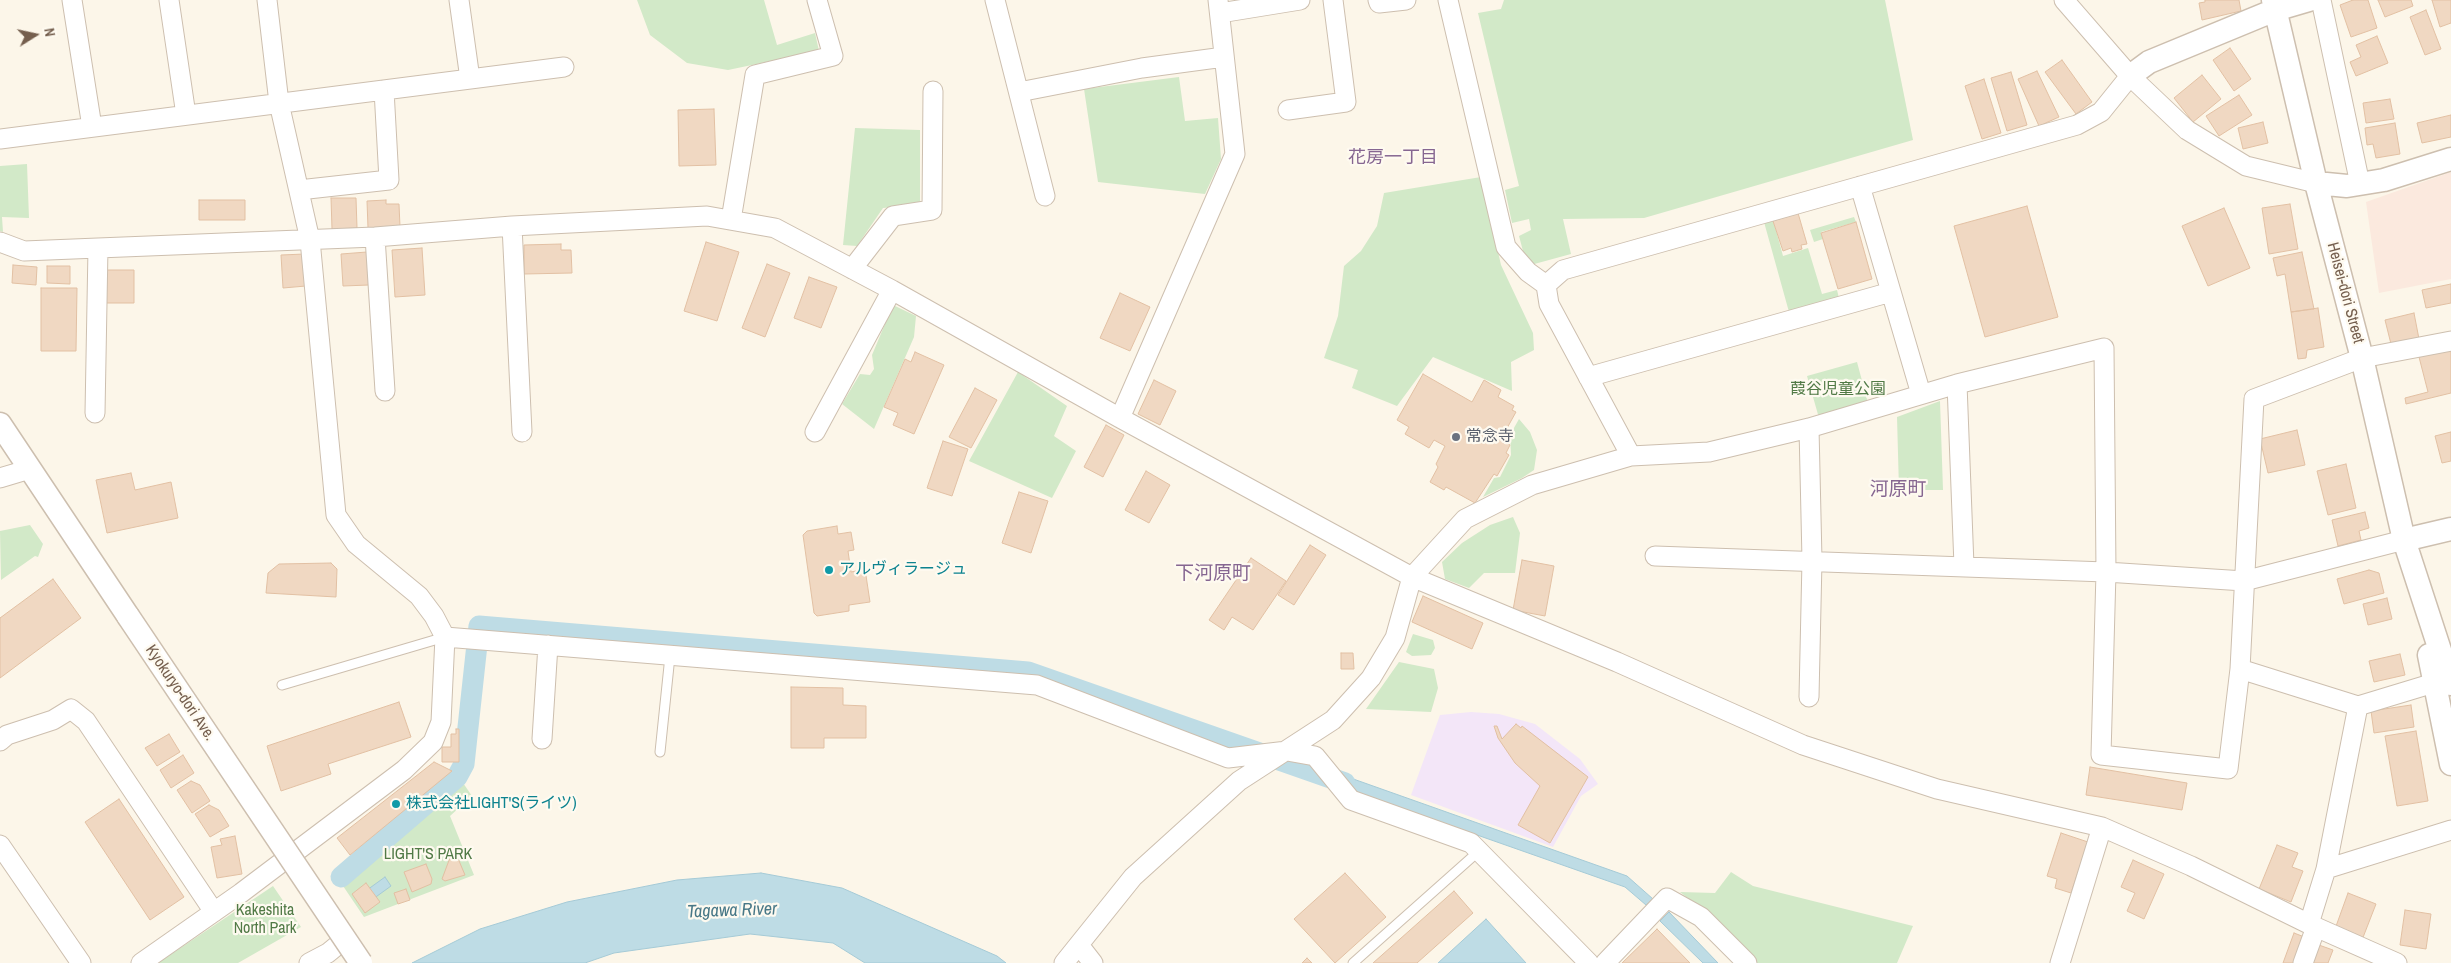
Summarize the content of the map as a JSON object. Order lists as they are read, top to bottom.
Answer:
{
  "streets": {
    "street": ["Heisei-dori Street", "Kyokuryo-dori Ave."]
  },
  "districts": ["花房一丁目", "河原町", "下河原町"],
  "water": ["Tagawa River"],
  "parks": ["葭谷児童公園", "LIGHT'S PARK", "Kakeshita North Park"],
  "places": ["常念寺", "アルヴィラージュ", "株式会社LIGHT'S(ライツ)"],
  "north": "right"
}
